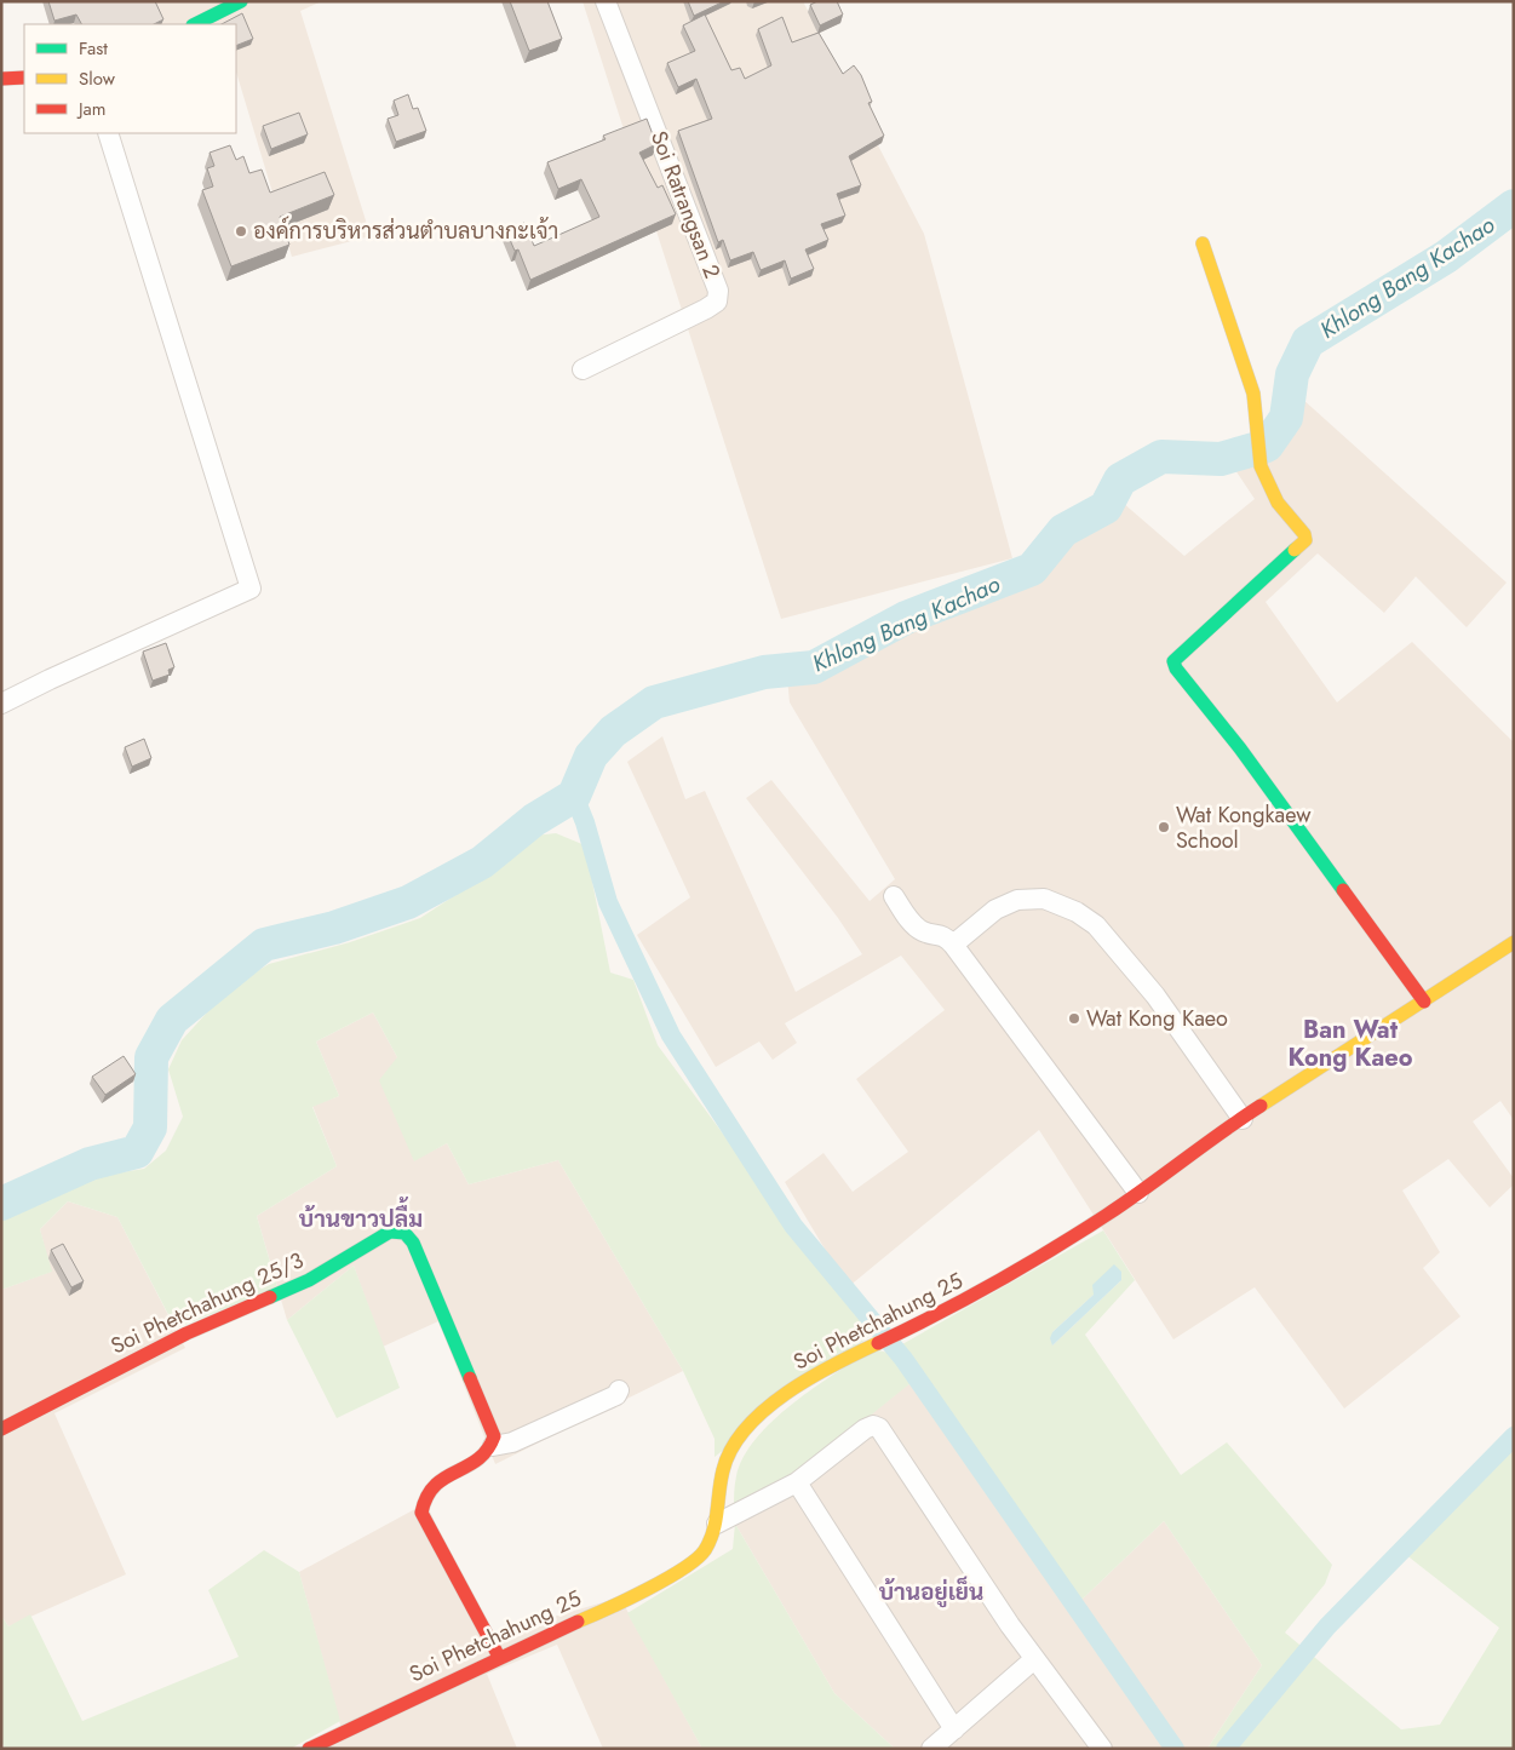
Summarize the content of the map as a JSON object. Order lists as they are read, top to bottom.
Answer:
{
  "streets": {
    "street": ["Soi Ratrangsan 2", "Soi Phetchahung 25/3", "Soi Phetchahung 25"]
  },
  "districts": ["Ban Wat Kong Kaeo", "บ้านขาวปลื้ม", "บ้านอยู่เย็น"],
  "water": ["Khlong Bang Kachao"],
  "places": ["องค์การบริหารส่วนตำบลบางกะเจ้า", "Wat Kongkaew School", "Wat Kong Kaeo"],
  "legend": ["Fast", "Slow", "Jam"]
}
